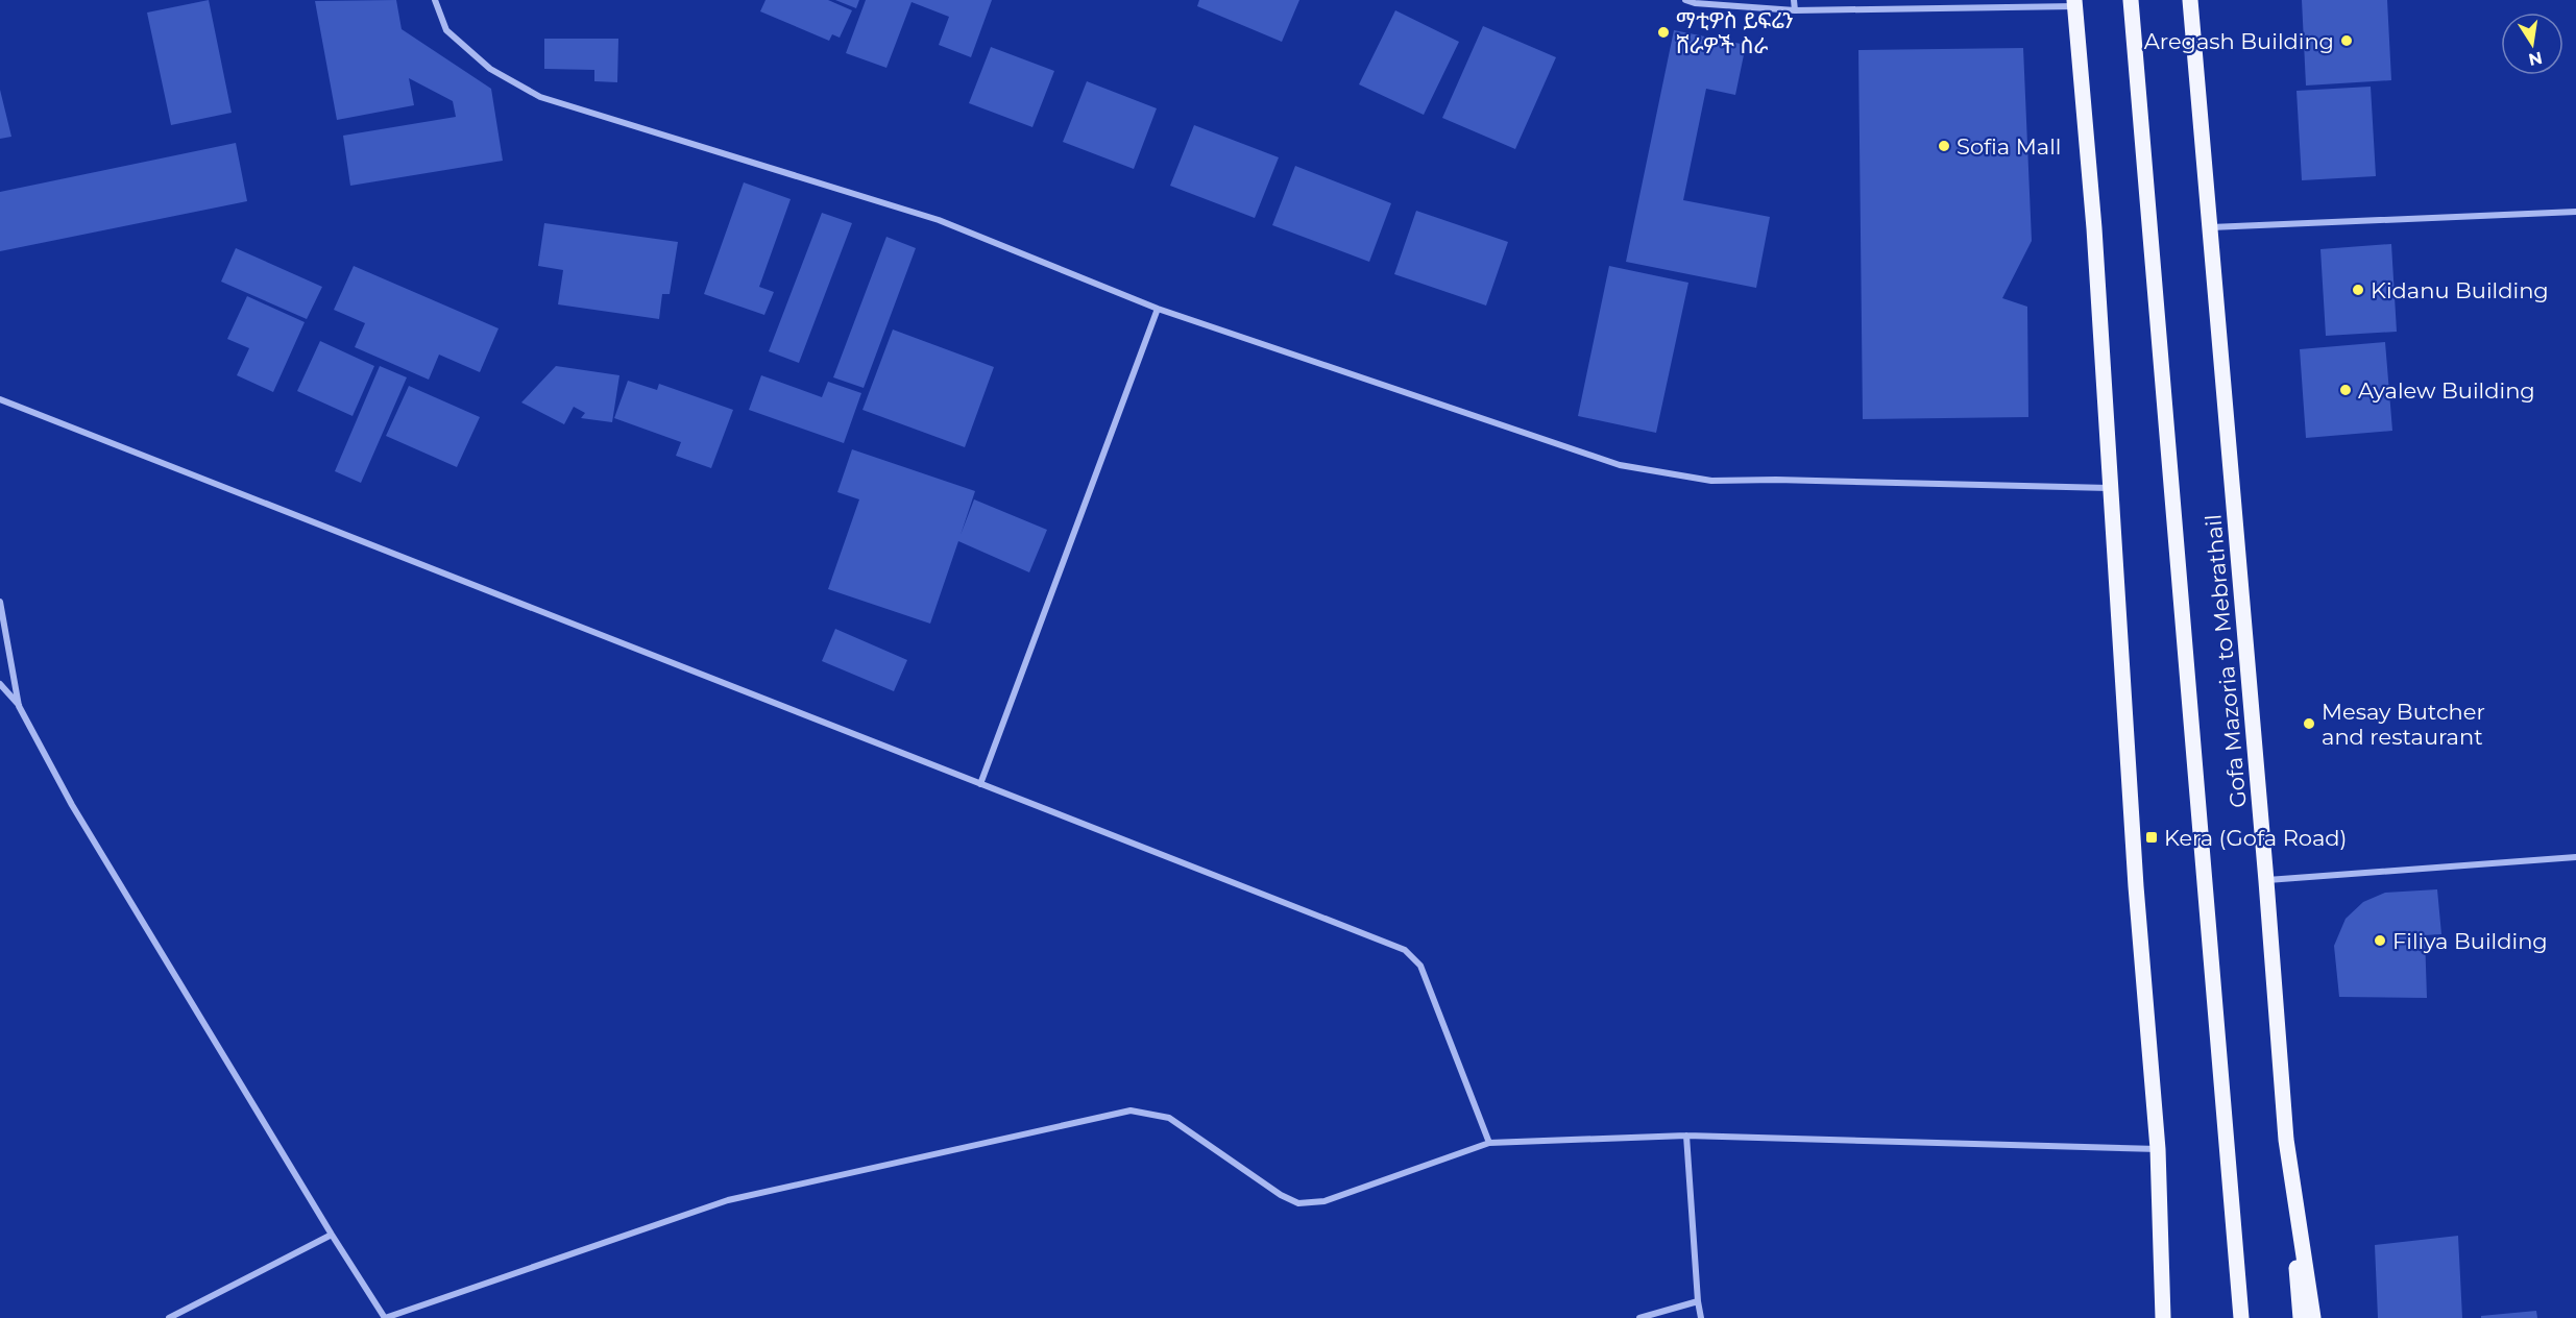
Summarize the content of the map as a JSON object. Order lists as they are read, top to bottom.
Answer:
{
  "streets": {
    "main road": ["Gofa Mazoria to Mebrathail"]
  },
  "places": {
    "other": [
      "ማቲዎስ ይፍሬን ሸራዎች ስራ",
      "Aregash Building",
      "Sofia Mall",
      "Kidanu Building",
      "Ayalew Building",
      "Mesay Butcher and restaurant",
      "Filiya Building"
    ],
    "transit": ["Kera (Gofa Road)"]
  },
  "north": "bottom"
}
